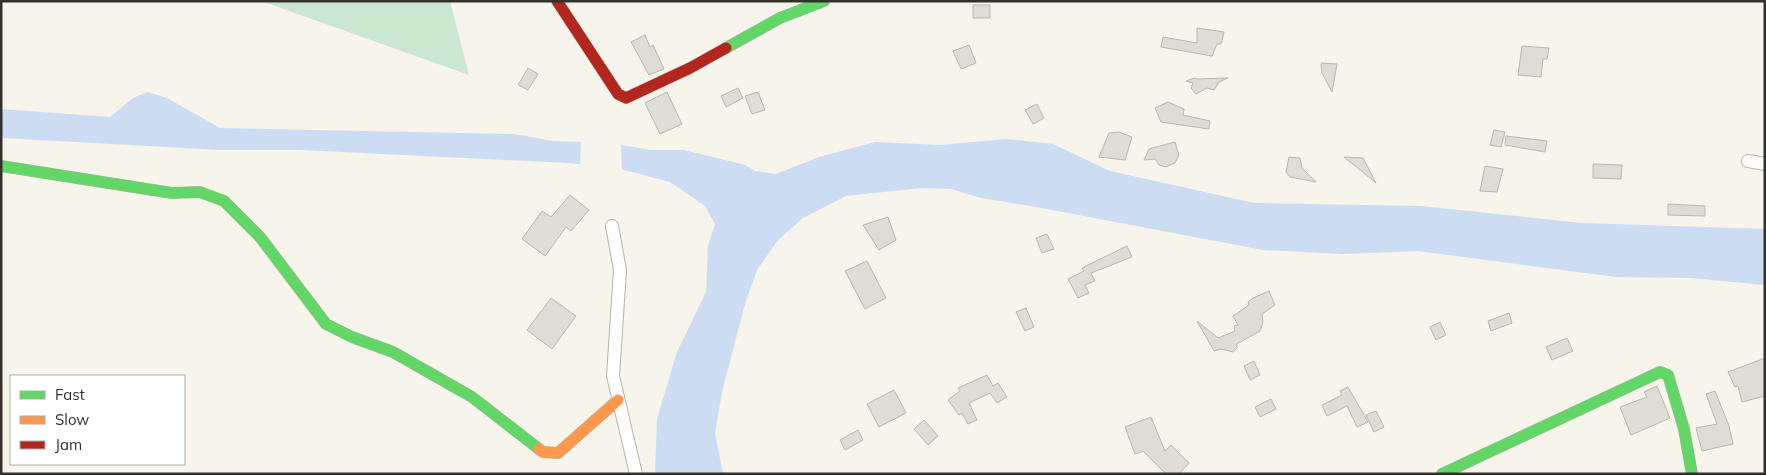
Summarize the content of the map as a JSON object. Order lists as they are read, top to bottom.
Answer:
{
  "legend": ["Fast", "Slow", "Jam"]
}
